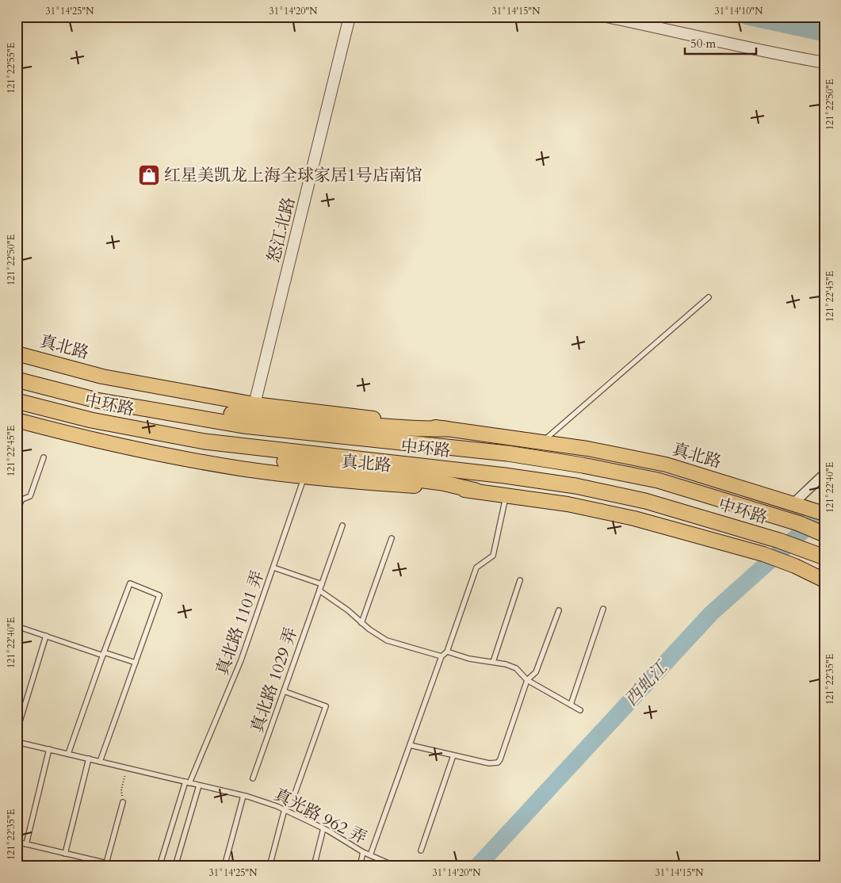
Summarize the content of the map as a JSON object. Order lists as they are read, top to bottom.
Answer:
{
  "streets": {
    "highway": ["中环路"],
    "main road": ["真北路"],
    "street": ["怒江北路"],
    "lane": ["真北路 1101 弄", "真北路 1029 弄", "真光路 962 弄"]
  },
  "crossings": [
    ["怒江北路", "真北路"],
    ["真北路", "真北路 1101 弄"],
    ["真北路 1101 弄", "真光路 962 弄"]
  ],
  "water": ["西虬江"],
  "places": {
    "shop": ["红星美凯龙上海全球家居1号店南馆"]
  },
  "scale_bar": "50 m",
  "coordinates": [
    "31°14'25\"N",
    "31°14'20\"N",
    "31°14'15\"N",
    "31°14'10\"N",
    "121°22'55\"E",
    "121°22'50\"E",
    "121°22'45\"E",
    "121°22'40\"E",
    "121°22'35\"E"
  ]
}
